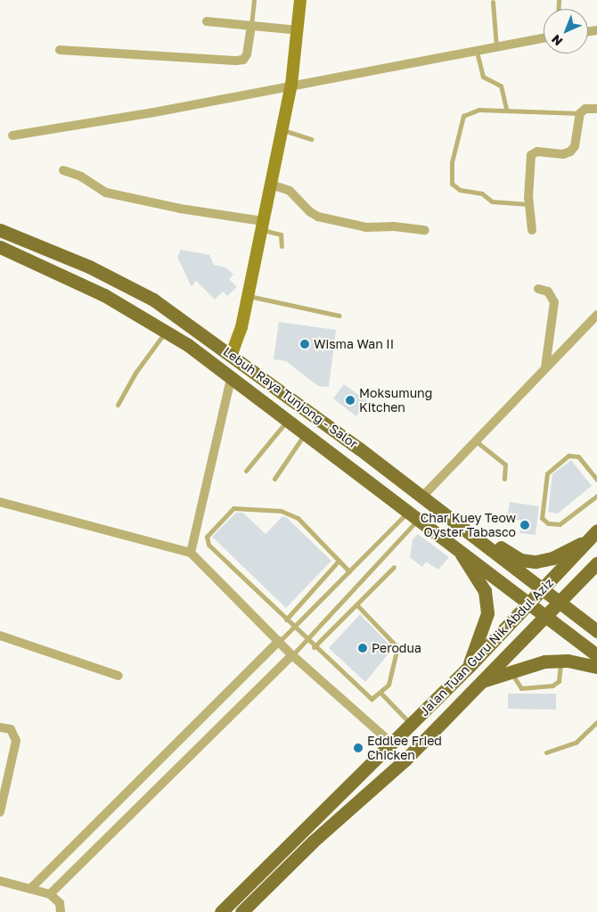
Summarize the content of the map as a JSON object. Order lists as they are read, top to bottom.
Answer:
{
  "streets": {
    "main road": ["Lebuh Raya Tunjong - Salor", "Jalan Tuan Guru Nik Abdul Aziz"]
  },
  "crossings": [
    ["Lebuh Raya Tunjong - Salor", "Jalan Tuan Guru Nik Abdul Aziz"]
  ],
  "places": [
    "Wisma Wan II",
    "Moksumung Kitchen",
    "Char Kuey Teow Oyster Tabasco",
    "Perodua",
    "Eddlee Fried Chicken"
  ],
  "north": "bottom left"
}
